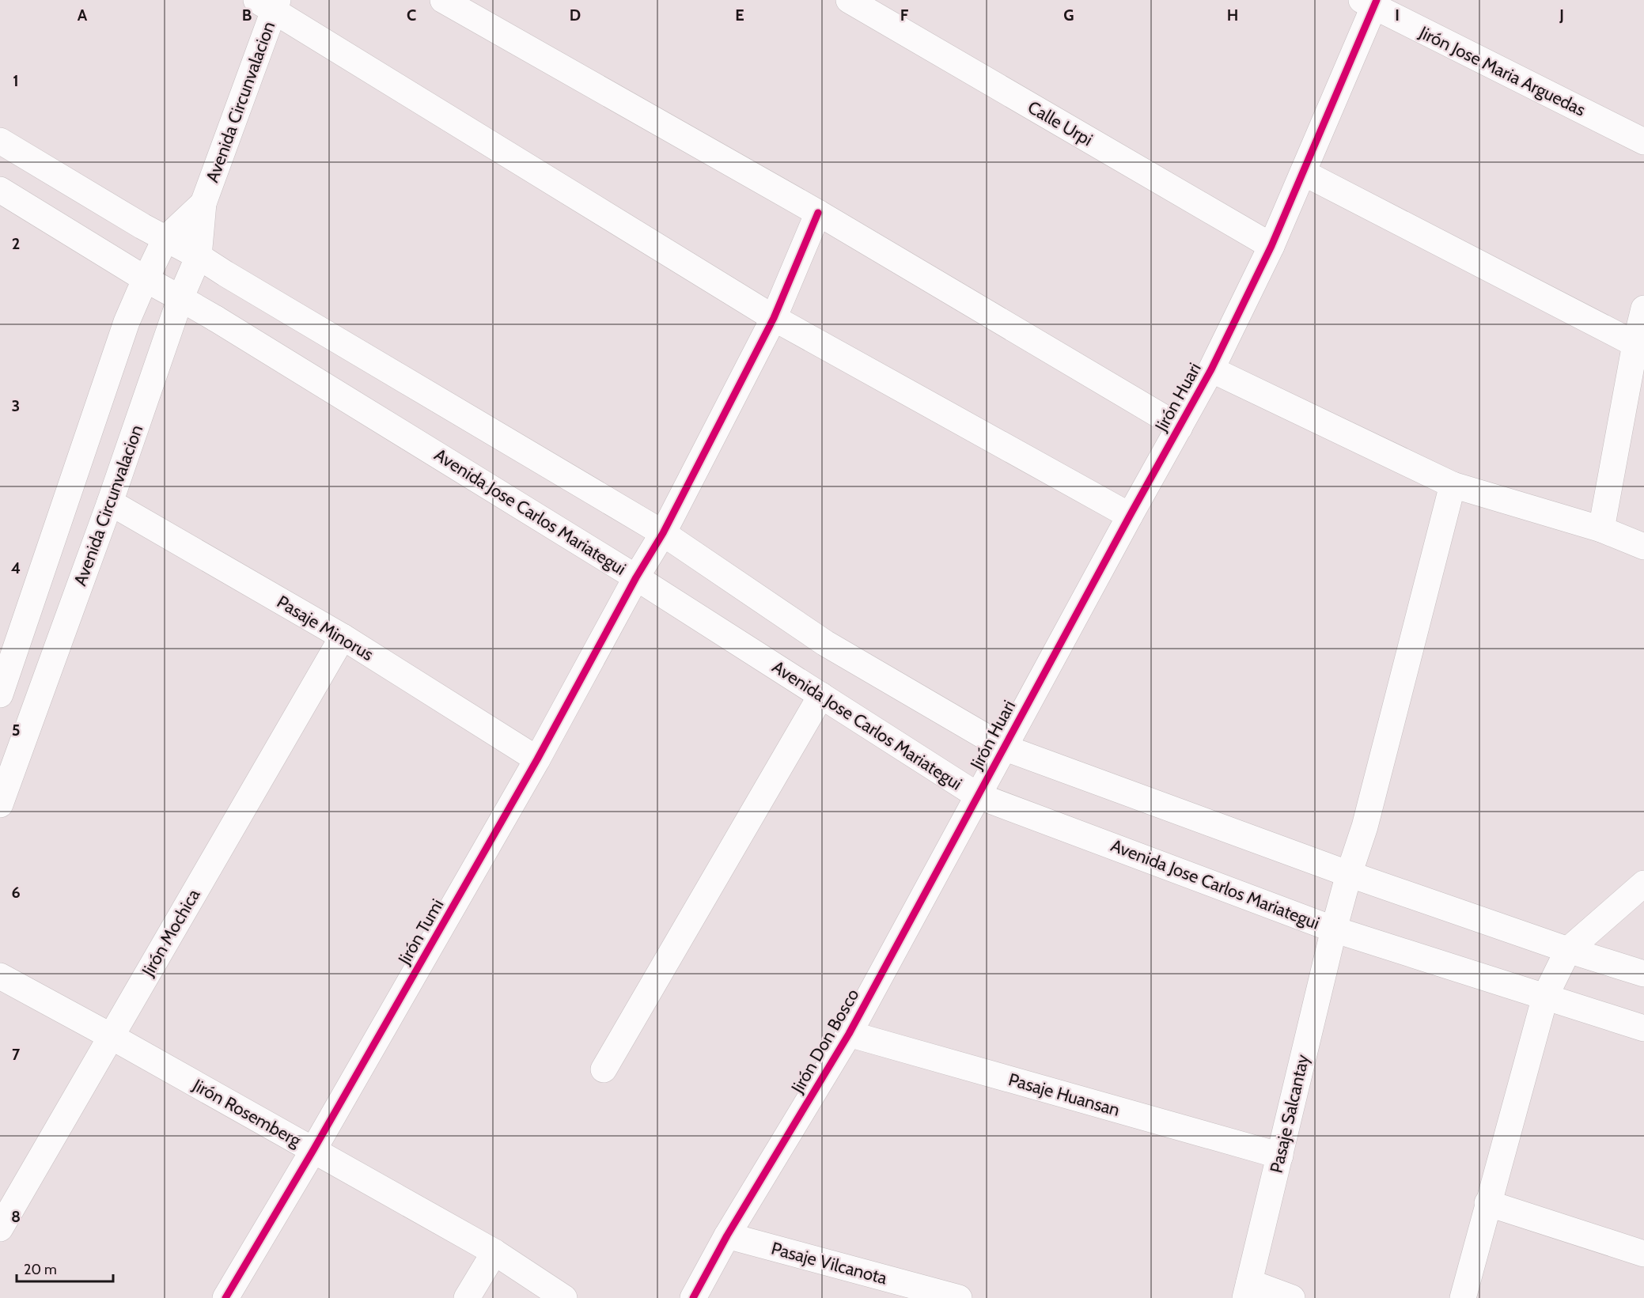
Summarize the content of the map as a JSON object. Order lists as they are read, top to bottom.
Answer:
{
  "streets": {
    "street": [
      "Jirón Jose Maria Arguedas",
      "Avenida Circunvalacion",
      "Calle Urpi",
      "Jirón Huari",
      "Avenida Jose Carlos Mariategui",
      "Pasaje Minorus",
      "Jirón Tumi",
      "Jirón Mochica",
      "Jirón Don Bosco",
      "Pasaje Huansan",
      "Jirón Rosemberg",
      "Pasaje Salcantay",
      "Pasaje Vilcanota"
    ]
  },
  "crossings": [
    ["Jirón Jose Maria Arguedas", "Jirón Huari"],
    ["Avenida Circunvalacion", "Avenida Jose Carlos Mariategui"],
    ["Avenida Circunvalacion", "Pasaje Minorus"],
    ["Calle Urpi", "Jirón Huari"],
    ["Jirón Huari", "Avenida Jose Carlos Mariategui"],
    ["Jirón Huari", "Jirón Don Bosco"],
    ["Avenida Jose Carlos Mariategui", "Jirón Tumi"],
    ["Avenida Jose Carlos Mariategui", "Jirón Don Bosco"],
    ["Avenida Jose Carlos Mariategui", "Pasaje Salcantay"],
    ["Pasaje Minorus", "Jirón Tumi"],
    ["Pasaje Minorus", "Jirón Mochica"],
    ["Jirón Tumi", "Jirón Rosemberg"],
    ["Jirón Mochica", "Jirón Rosemberg"],
    ["Jirón Don Bosco", "Pasaje Huansan"],
    ["Jirón Don Bosco", "Pasaje Vilcanota"],
    ["Pasaje Huansan", "Pasaje Salcantay"]
  ],
  "scale_bar": "20 m",
  "grid": {
    "columns": [
      "A",
      "B",
      "C",
      "D",
      "E",
      "F",
      "G",
      "H",
      "I",
      "J"
    ],
    "rows": [
      "1",
      "2",
      "3",
      "4",
      "5",
      "6",
      "7",
      "8"
    ]
  }
}
